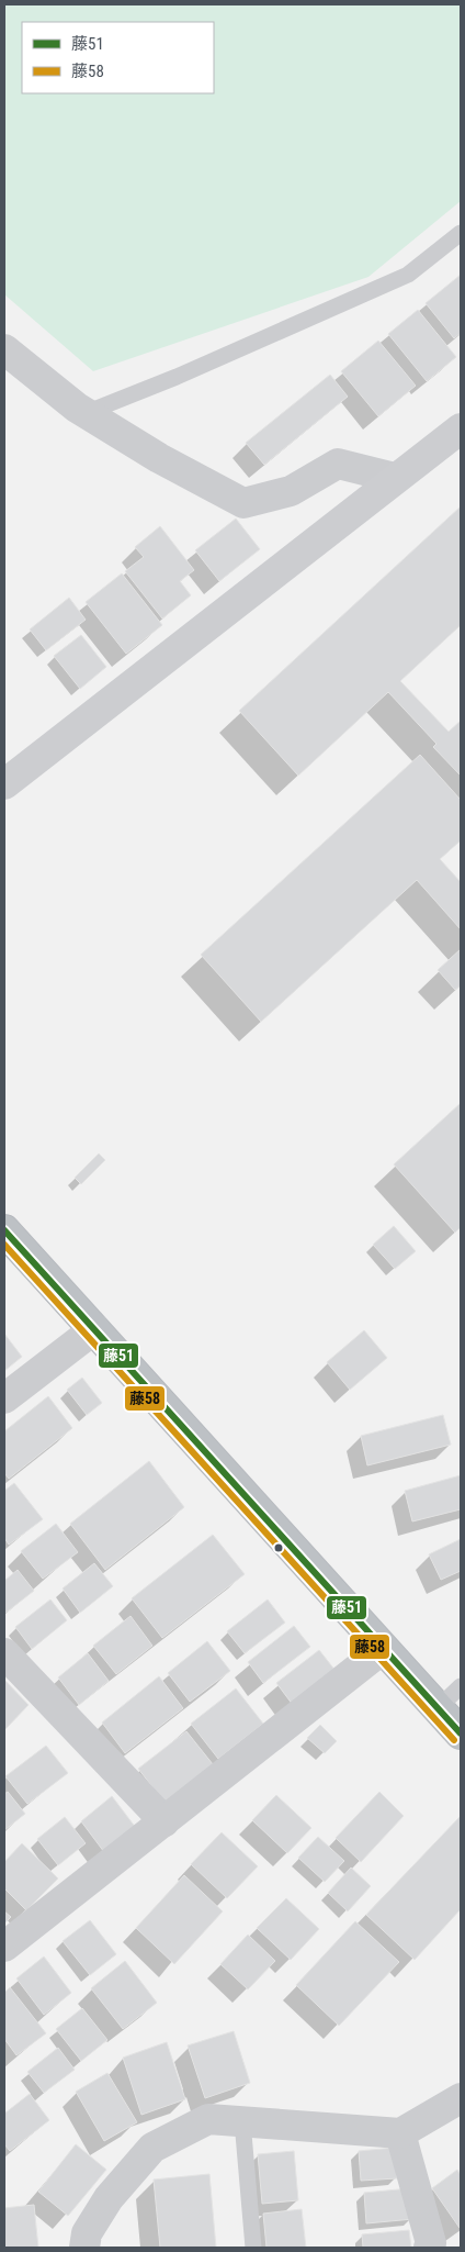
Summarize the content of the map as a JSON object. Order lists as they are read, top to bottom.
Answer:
{
  "lines": ["transit line 藤51", "transit line 藤58"],
  "legend": ["藤51", "藤58"]
}
